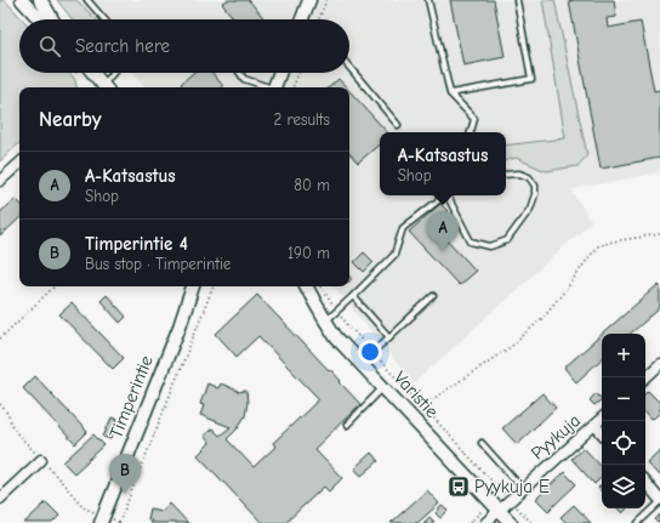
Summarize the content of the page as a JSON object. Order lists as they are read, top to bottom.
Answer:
{
  "streets": {
    "street": ["Varistie", "Timperintie", "Pyykuja"]
  },
  "crossings": [
    ["Varistie", "Pyykuja"]
  ],
  "places": {
    "bus stop": ["Pyykuja E"]
  },
  "page": {
    "search": "Search here",
    "heading": ["Nearby", "2 results"],
    "popup": ["A-Katsastus", "Shop"],
    "list": [
      {
        "mark": "A",
        "name": "A-Katsastus",
        "note": "Shop",
        "value": "80 m"
      },
      {
        "mark": "B",
        "name": "Timperintie 4",
        "note": "Bus stop · Timperintie",
        "value": "190 m"
      }
    ],
    "pins": ["A", "B"],
    "map_buttons": ["+", "−"]
  }
}
